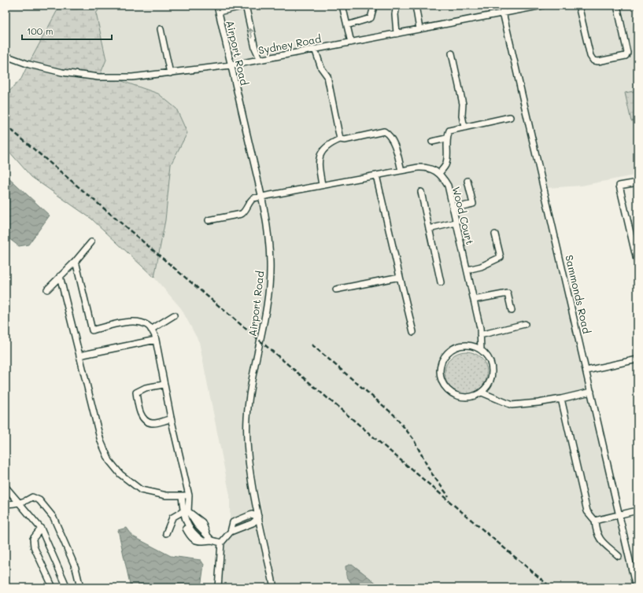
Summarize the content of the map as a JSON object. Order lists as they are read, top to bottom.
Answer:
{
  "streets": {
    "street": [
      "Sydney Road",
      "Airport Road",
      "Wood Court",
      "Sammonds Road"
    ]
  },
  "crossings": [
    ["Sydney Road", "Airport Road"],
    ["Sydney Road", "Sammonds Road"],
    ["Airport Road", "Wood Court"]
  ],
  "scale_bar": "100 m"
}
